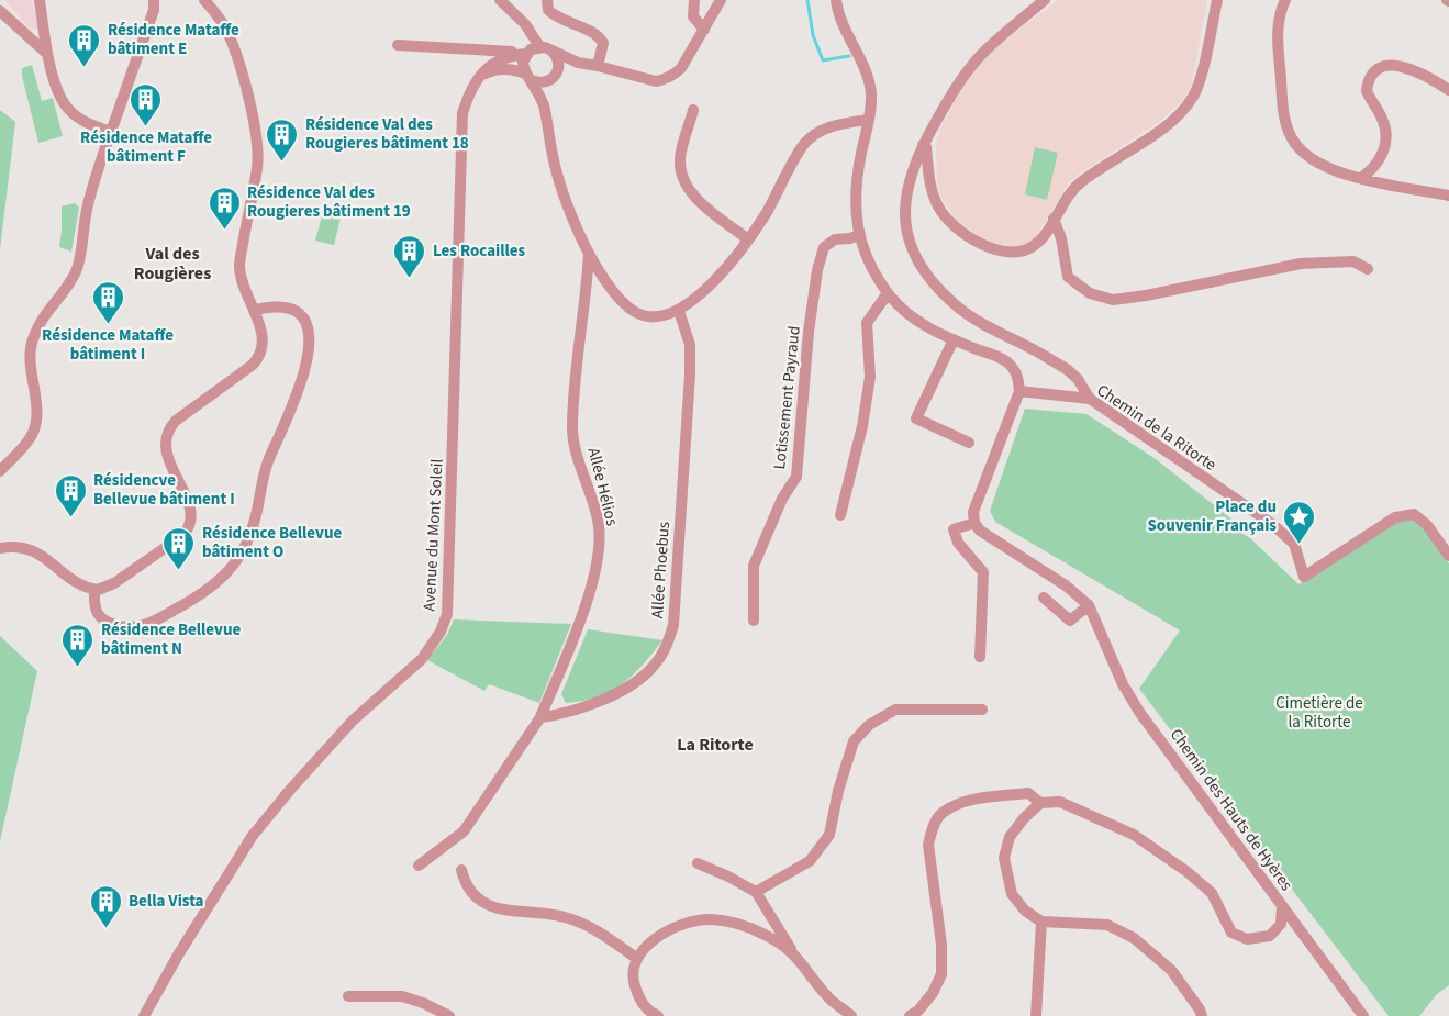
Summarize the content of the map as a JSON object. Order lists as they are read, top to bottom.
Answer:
{
  "streets": {
    "street": [
      "Lotissement Payraud",
      "Chemin de la Ritorte",
      "Allée Hélios",
      "Avenue du Mont Soleil",
      "Allée Phoebus",
      "Chemin des Hauts de Hyères"
    ]
  },
  "crossings": [
    ["Allée Hélios", "Allée Phoebus"]
  ],
  "districts": ["Val des Rougières", "La Ritorte"],
  "parks": ["Cimetière de la Ritorte"],
  "places": {
    "building": [
      "Résidence Mataffe bâtiment E",
      "Résidence Mataffe bâtiment F",
      "Résidence Val des Rougieres bâtiment 18",
      "Résidence Val des Rougieres bâtiment 19",
      "Les Rocailles",
      "Résidence Mataffe bâtiment I",
      "Résidencve Bellevue bâtiment I",
      "Résidence Bellevue bâtiment O",
      "Résidence Bellevue bâtiment N",
      "Bella Vista"
    ],
    "place": ["Place du Souvenir Français"]
  }
}
